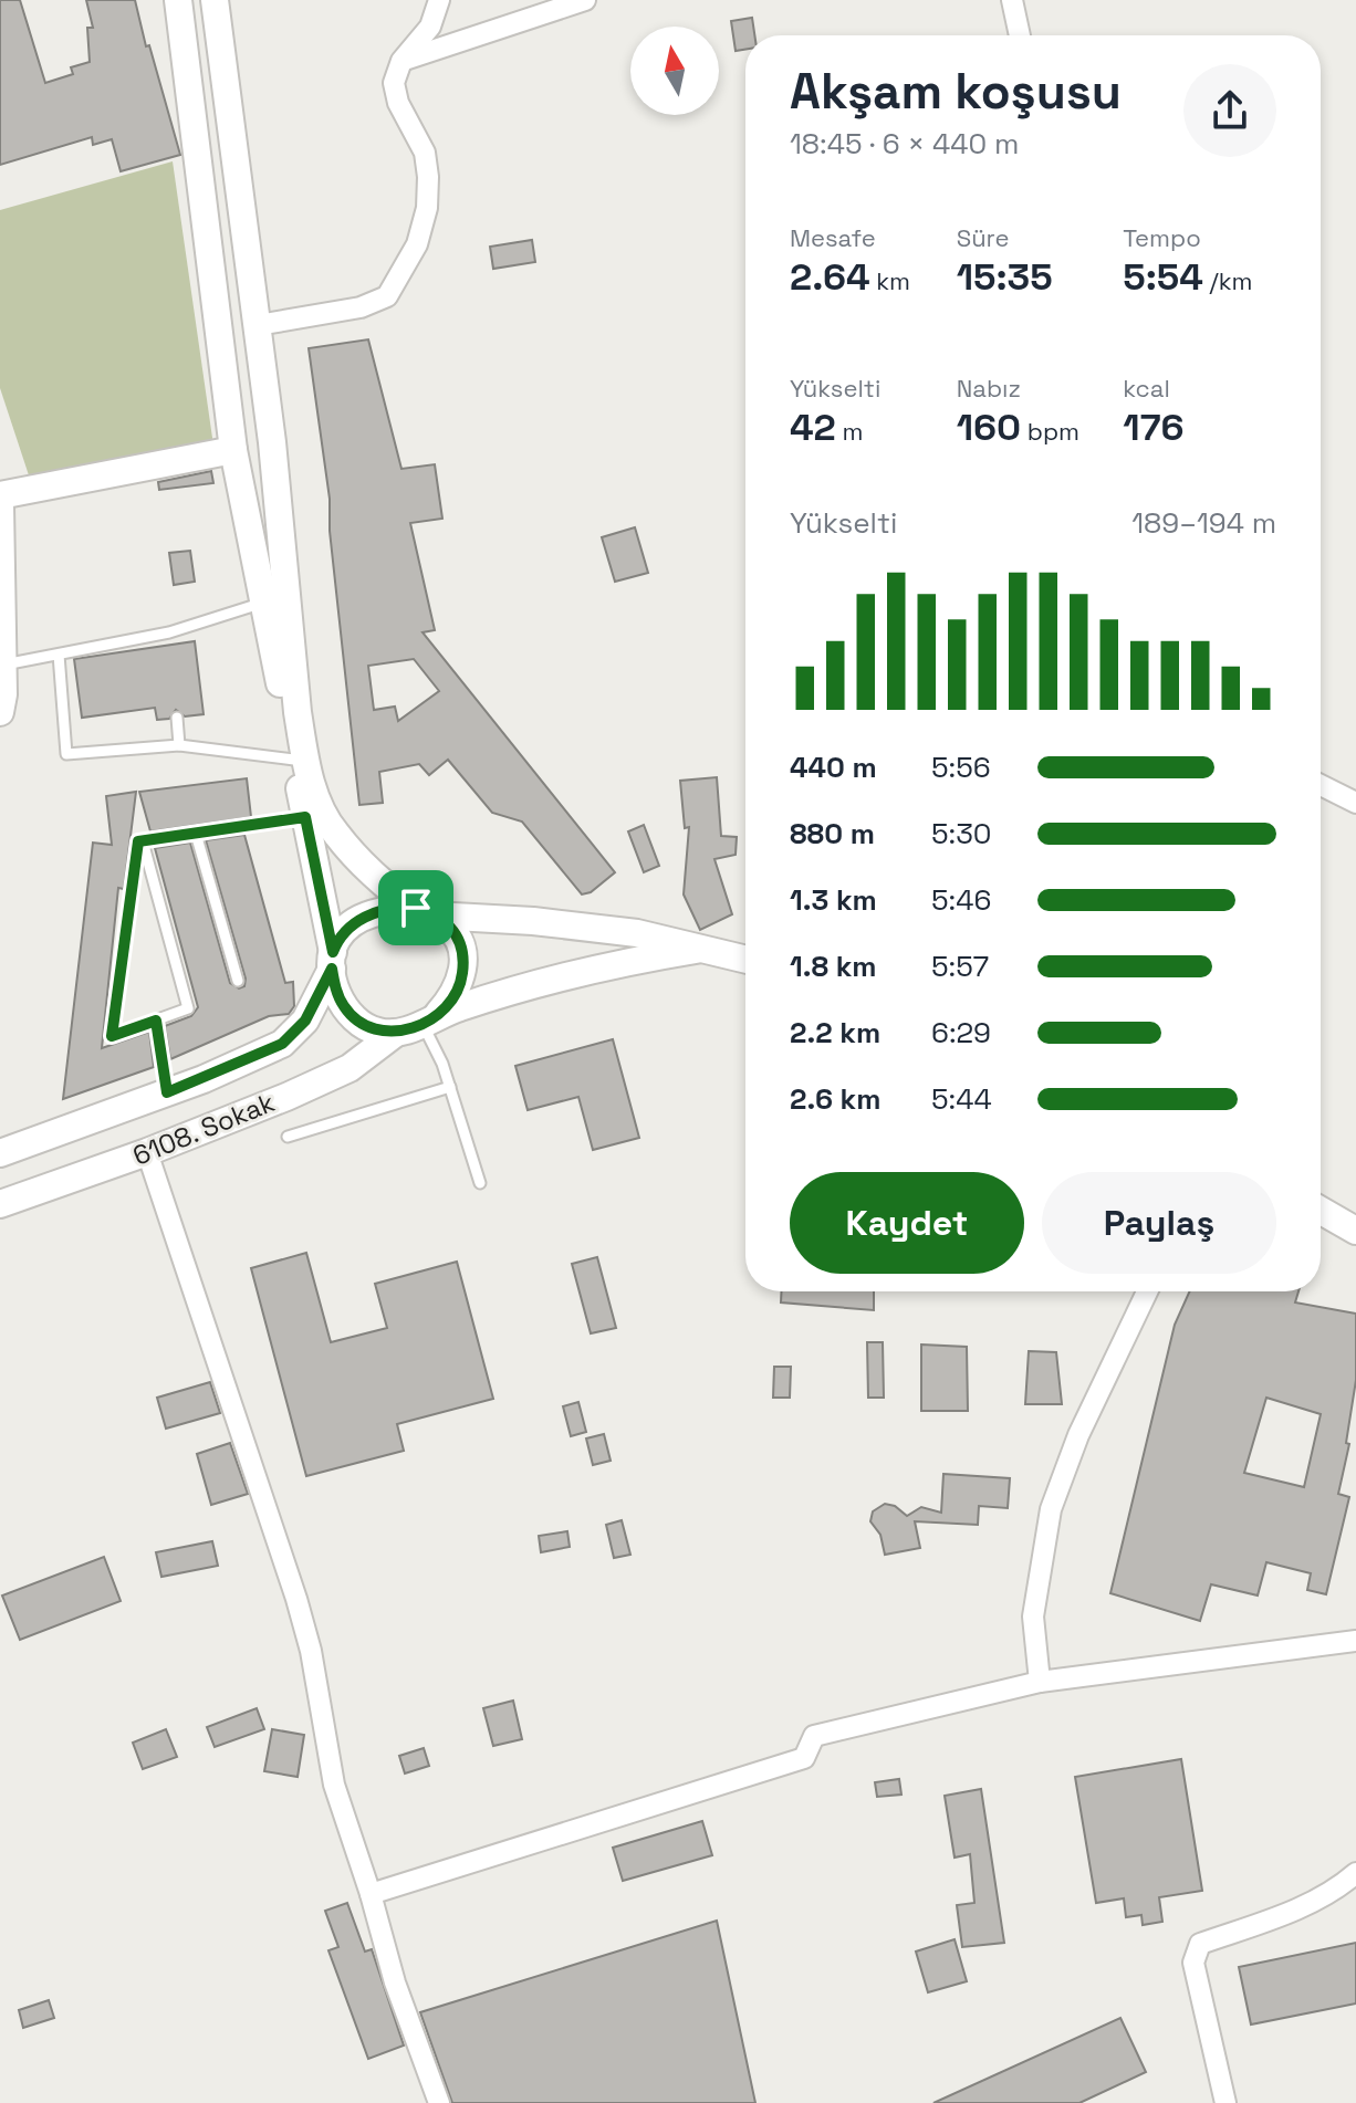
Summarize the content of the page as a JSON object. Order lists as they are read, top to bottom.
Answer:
{
  "streets": {
    "street": ["6108. Sokak"]
  },
  "north": "top",
  "page": {
    "heading": ["Akşam koşusu", "18:45 · 6 × 440 m"],
    "stats": [
      ["Mesafe", "2.64 km"],
      ["Süre", "15:35"],
      ["Tempo", "5:54 /km"],
      ["Yükselti", "42 m"],
      ["Nabız", "160 bpm"],
      ["kcal", "176"]
    ],
    "chart": ["Yükselti", "189–194 m"],
    "list": [
      {
        "name": "440 m",
        "note": "5:56"
      },
      {
        "name": "880 m",
        "note": "5:30"
      },
      {
        "name": "1.3 km",
        "note": "5:46"
      },
      {
        "name": "1.8 km",
        "note": "5:57"
      },
      {
        "name": "2.2 km",
        "note": "6:29"
      },
      {
        "name": "2.6 km",
        "note": "5:44"
      }
    ],
    "buttons": ["Kaydet", "Paylaş"]
  }
}
